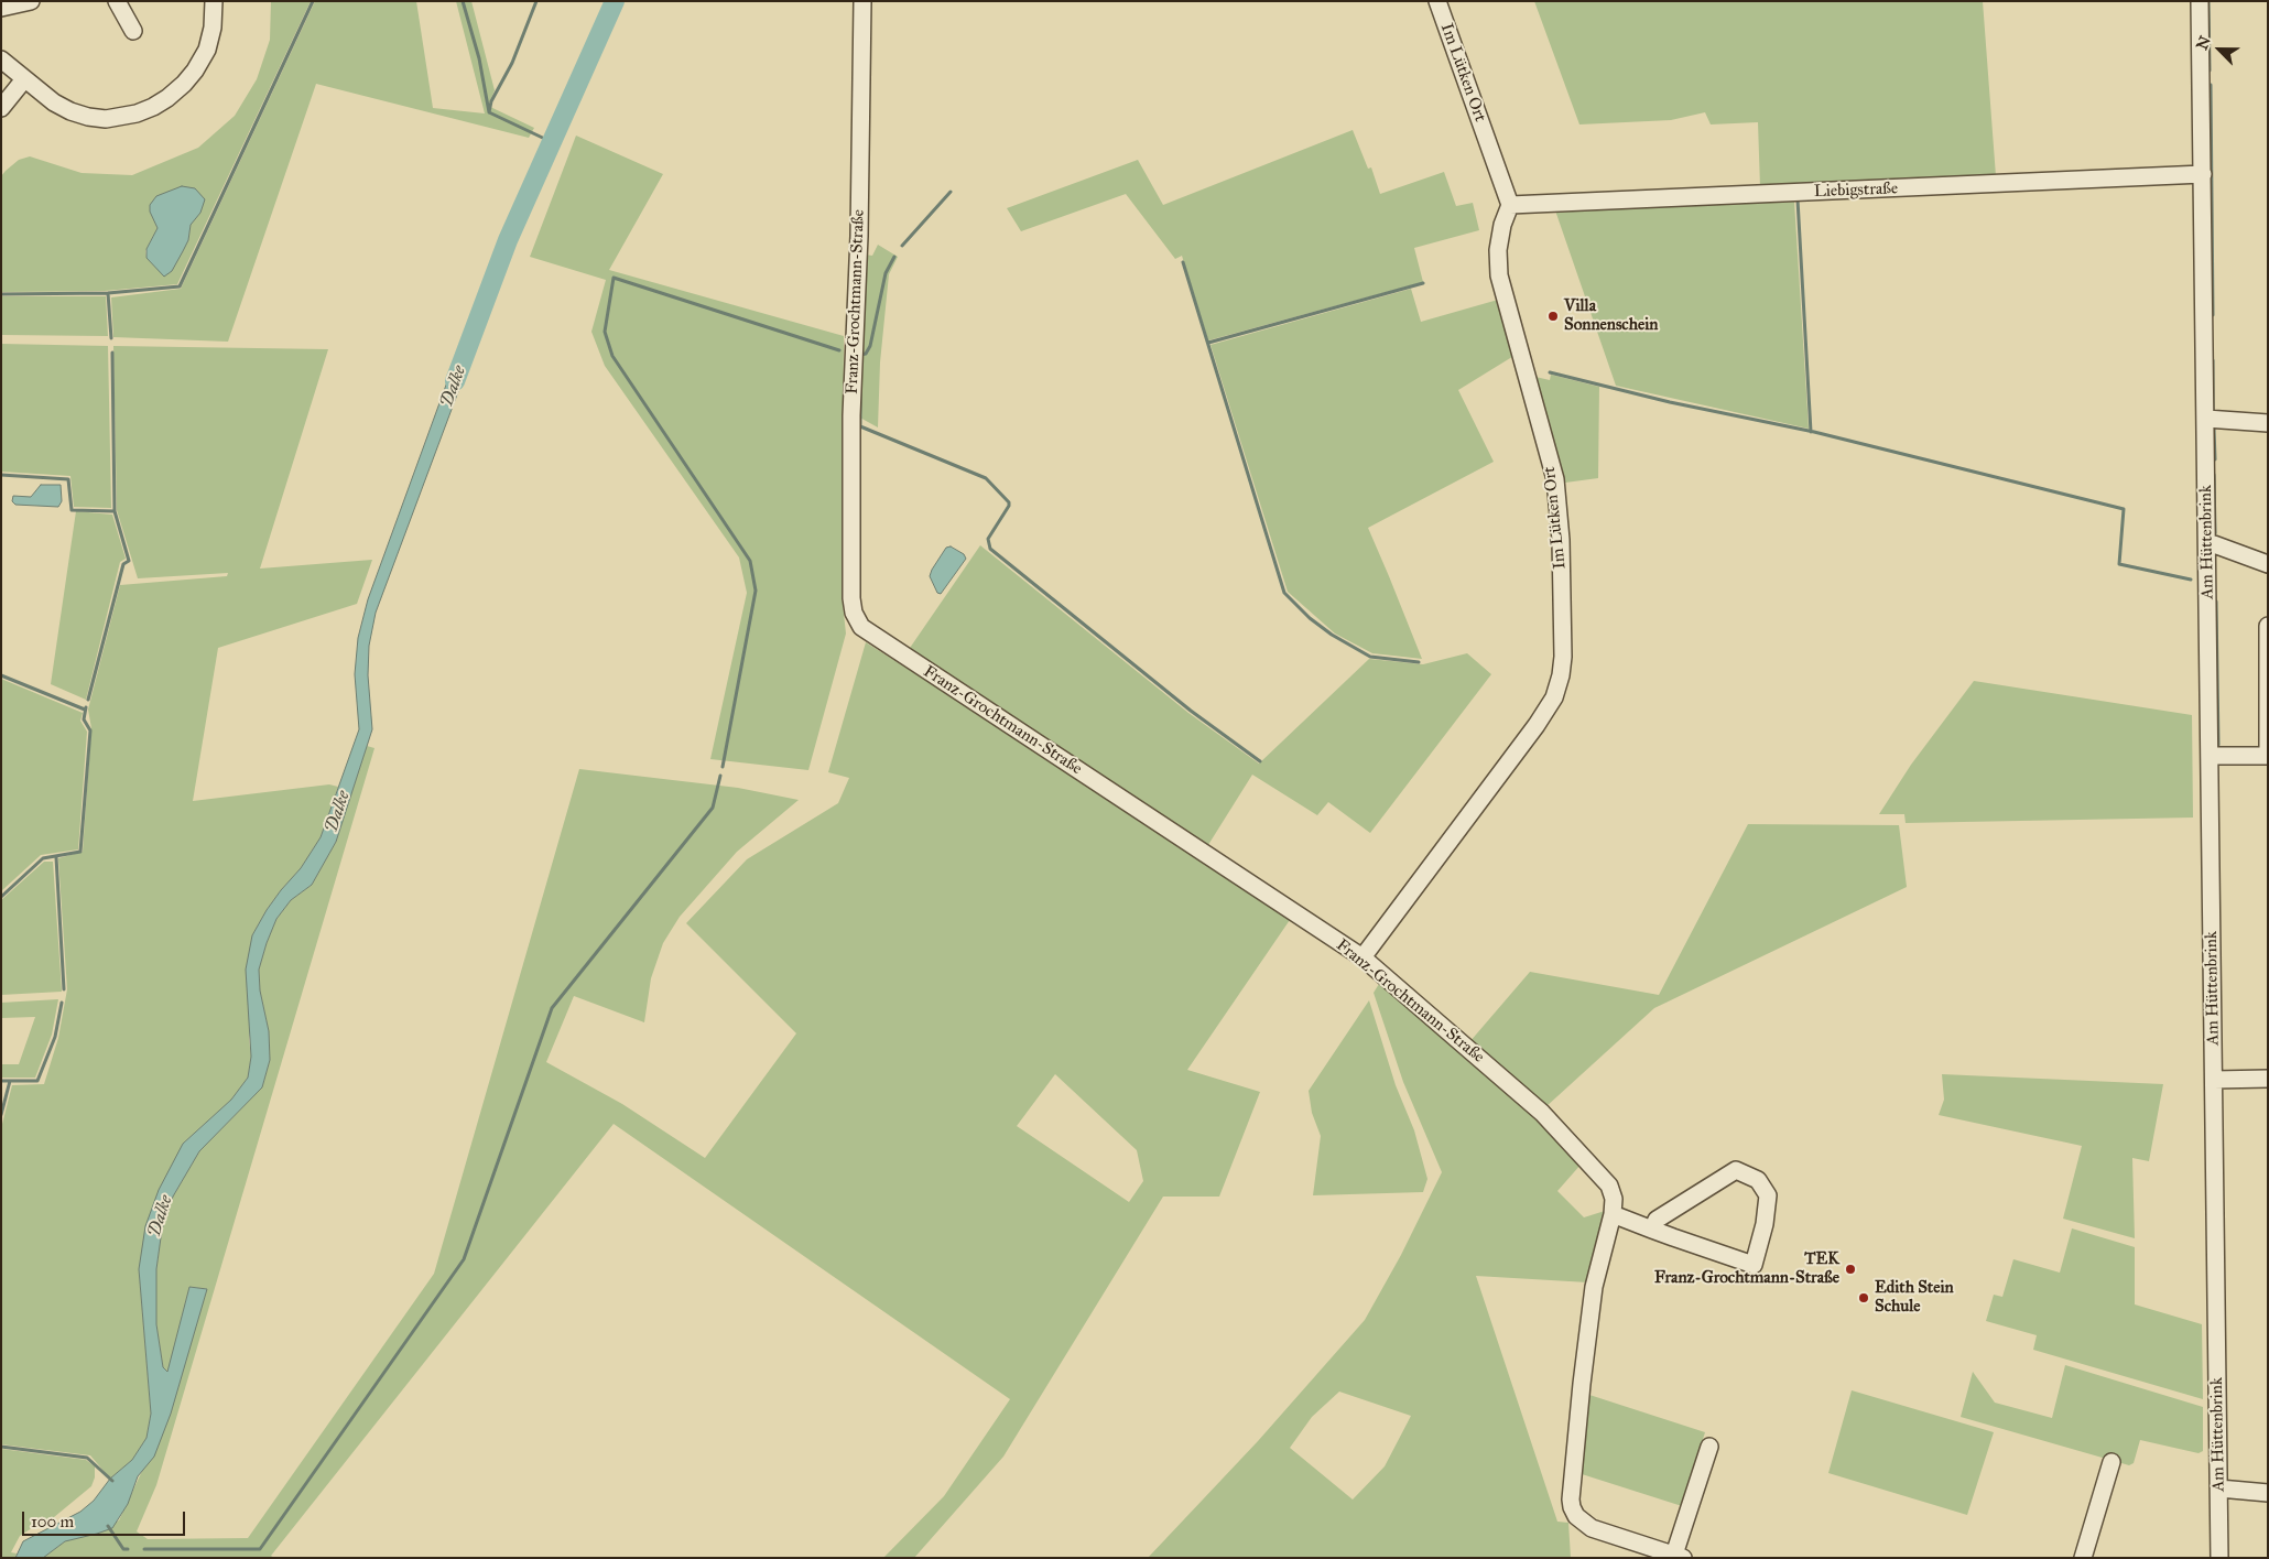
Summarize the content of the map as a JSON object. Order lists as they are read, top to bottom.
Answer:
{
  "streets": {
    "street": [
      "Im Lütken Ort",
      "Liebigstraße",
      "Franz-Grochtmann-Straße",
      "Am Hüttenbrink"
    ]
  },
  "crossings": [
    ["Im Lütken Ort", "Liebigstraße"],
    ["Im Lütken Ort", "Franz-Grochtmann-Straße"],
    ["Liebigstraße", "Am Hüttenbrink"]
  ],
  "water": ["Dalke"],
  "places": ["Villa Sonnenschein", "TEK Franz-Grochtmann-Straße", "Edith Stein Schule"],
  "scale_bar": "100 m",
  "north": "top left"
}
